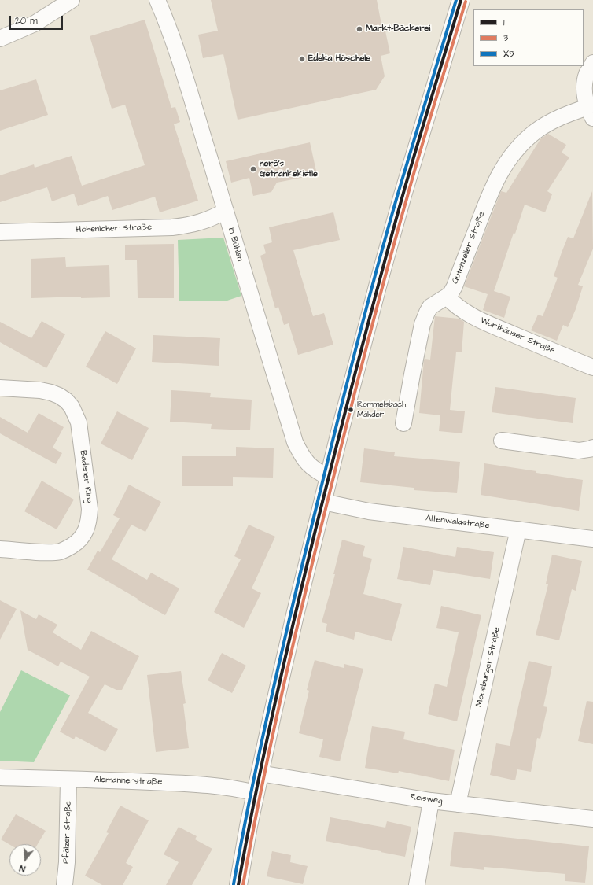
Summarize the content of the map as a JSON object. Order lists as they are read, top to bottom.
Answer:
{
  "streets": {
    "street": [
      "Hohenloher Straße",
      "In Bühlen",
      "Gutenzeller Straße",
      "Warthäuser Straße",
      "Badener Ring",
      "Altenwaldstraße",
      "Moosburger Straße",
      "Alemannenstraße",
      "Reisweg",
      "Pfälzer Straße"
    ]
  },
  "crossings": [
    ["Hohenloher Straße", "In Bühlen"],
    ["Gutenzeller Straße", "Warthäuser Straße"],
    ["Altenwaldstraße", "Moosburger Straße"],
    ["Moosburger Straße", "Reisweg"],
    ["Alemannenstraße", "Pfälzer Straße"]
  ],
  "places": [
    "Markt-Bäckerei",
    "Edeka Höschele",
    "nerö's Getränkekistle",
    "Rommelsbach Mähder"
  ],
  "lines": ["transit line 1", "transit line X3", "transit line 3"],
  "legend": ["1", "3", "X3"],
  "scale_bar": "20 m",
  "north": "bottom"
}
